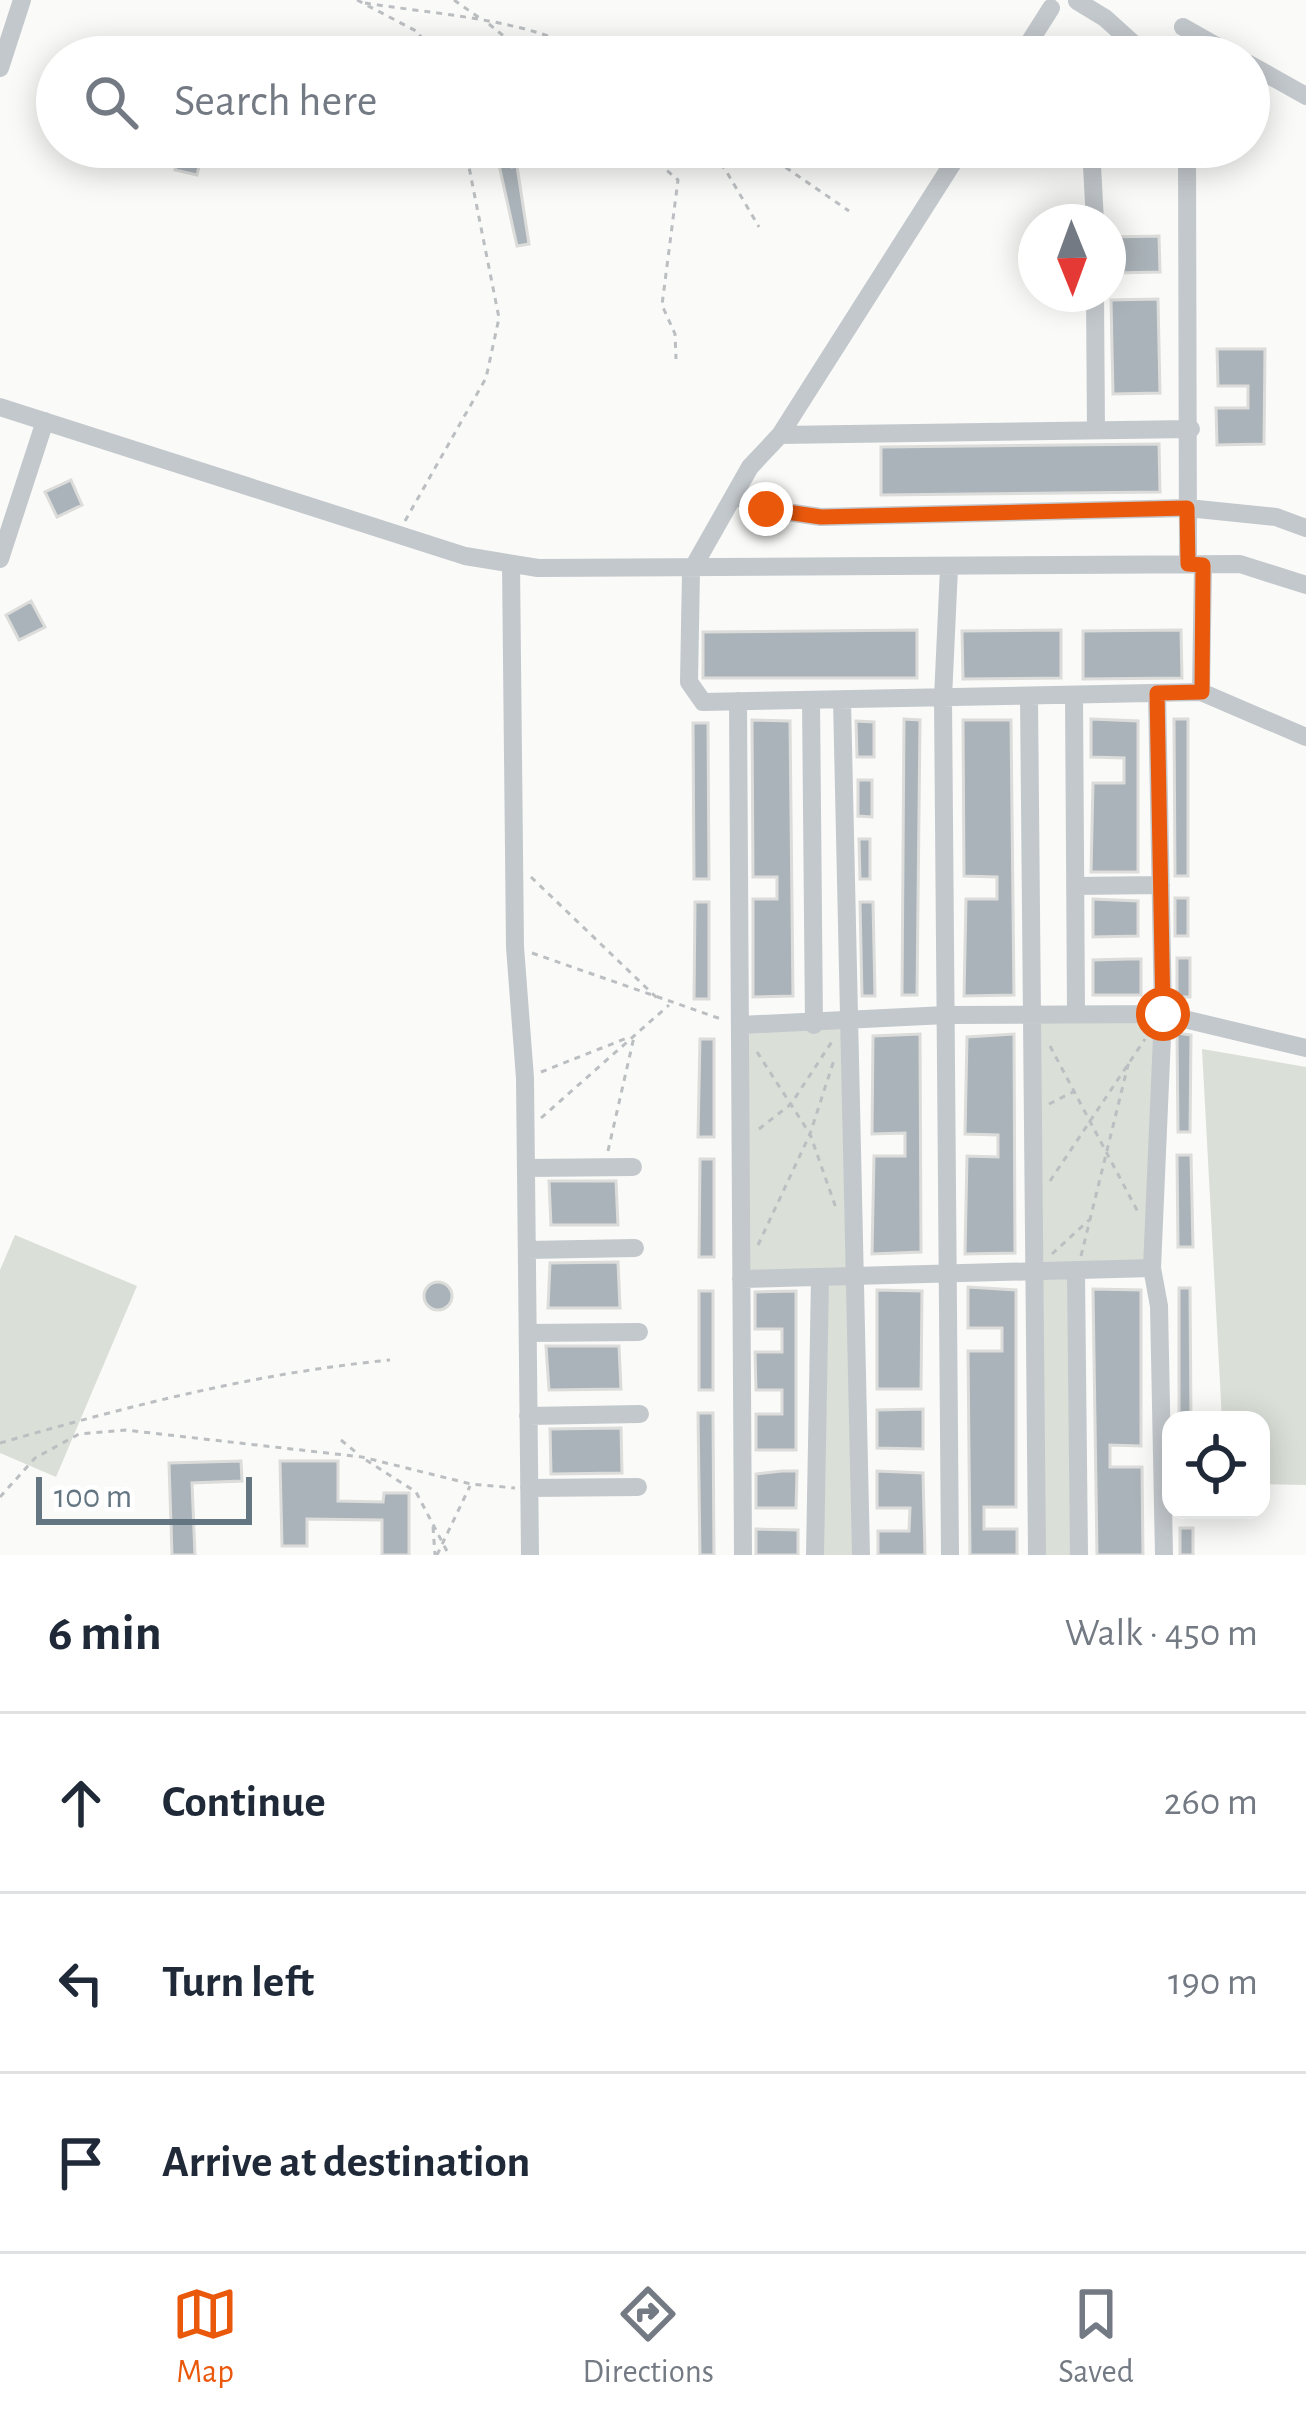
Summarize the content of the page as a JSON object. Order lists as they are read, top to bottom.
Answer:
{
  "scale_bar": "100 m",
  "north": "bottom",
  "page": {
    "search": "Search here",
    "scale": "100 m",
    "heading": ["6 min", "Walk · 450 m"],
    "list": [
      ["Continue", "260 m"],
      ["Turn left", "190 m"],
      "Arrive at destination"
    ],
    "nav": ["Map", "Directions", "Saved"]
  }
}
